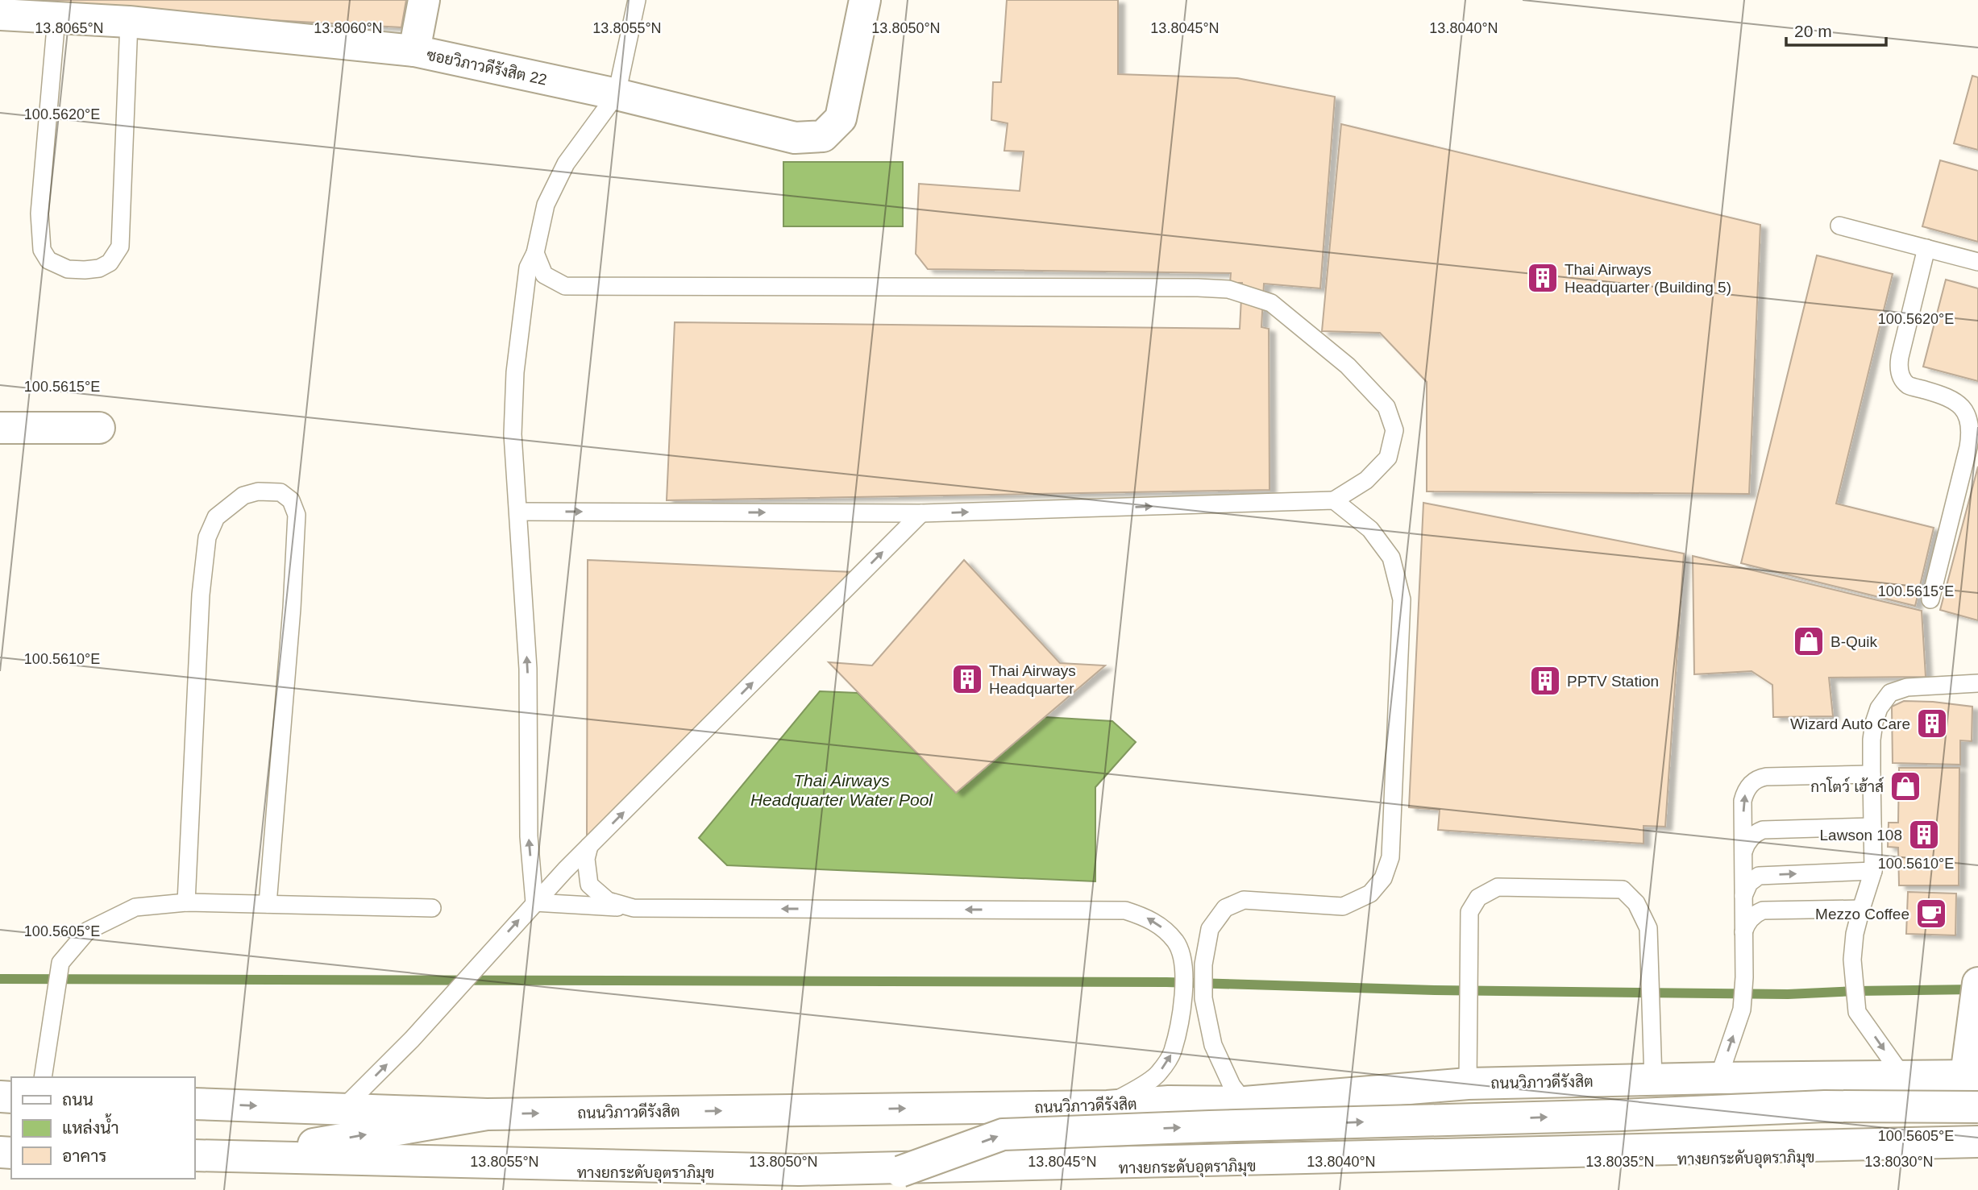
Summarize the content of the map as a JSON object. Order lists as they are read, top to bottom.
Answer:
{
  "streets": {
    "main road": ["ซอยวิภาวดีรังสิต 22", "ถนนวิภาวดีรังสิต", "ทางยกระดับอุตราภิมุข"]
  },
  "water": ["Thai Airways Headquarter Water Pool"],
  "places": {
    "building": [
      "Thai Airways Headquarter (Building 5)",
      "Thai Airways Headquarter",
      "PPTV Station",
      "Wizard Auto Care",
      "Lawson 108"
    ],
    "shop": ["B-Quik", "กาโตว์ เฮ้าส์"],
    "cafe": ["Mezzo Coffee"]
  },
  "legend": ["ถนน", "แหล่งน้ำ", "อาคาร"],
  "scale_bar": "20 m",
  "coordinates": [
    "13.8065°N",
    "13.8060°N",
    "13.8055°N",
    "13.8050°N",
    "13.8045°N",
    "13.8040°N",
    "100.5620°E",
    "100.5615°E",
    "100.5610°E",
    "100.5605°E",
    "13.8035°N",
    "13.8030°N"
  ]
}
